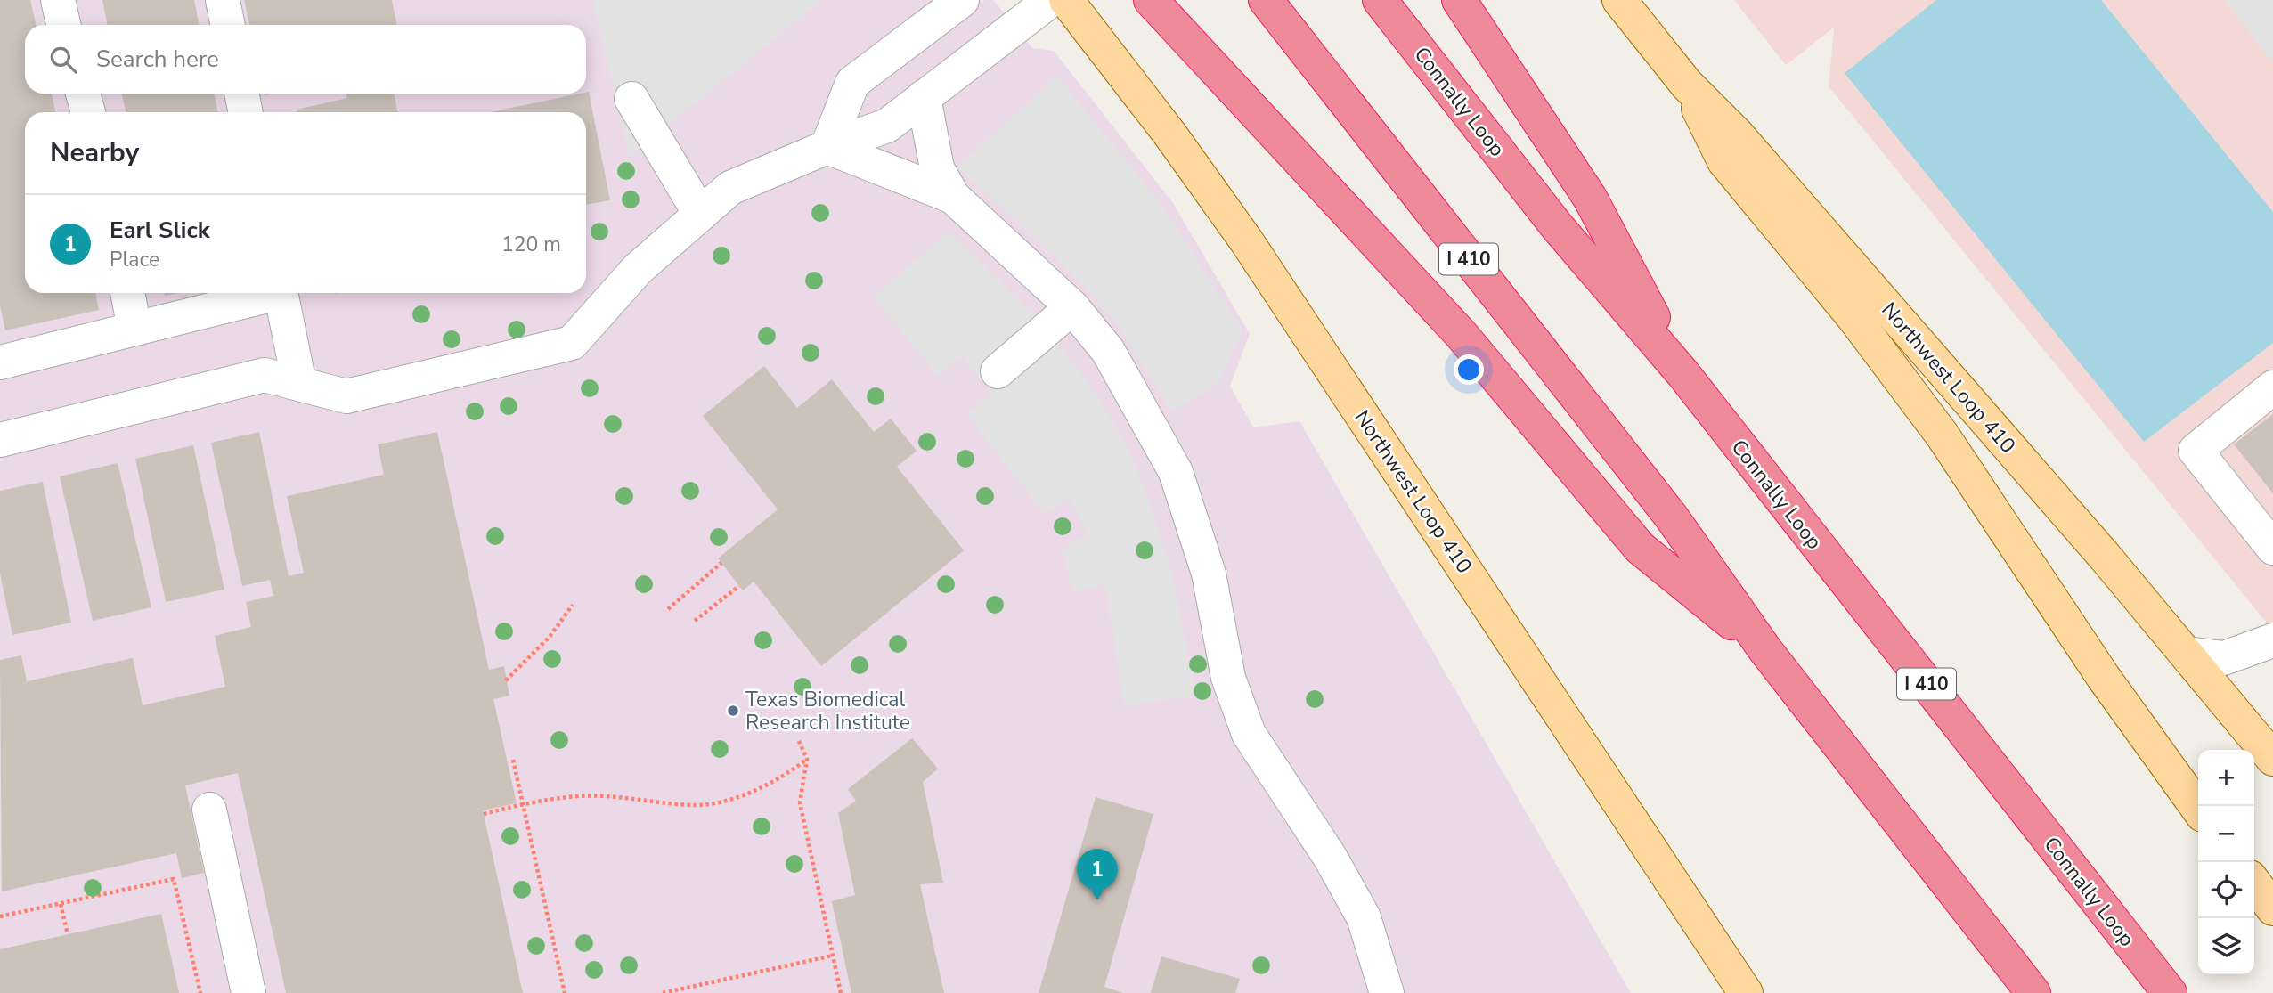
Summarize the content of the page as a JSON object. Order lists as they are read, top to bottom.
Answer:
{
  "streets": {
    "highway": ["Connally Loop", "I 410"],
    "main road": ["Northwest Loop 410"]
  },
  "places": ["Texas Biomedical Research Institute"],
  "page": {
    "search": "Search here",
    "heading": "Nearby",
    "list": [
      {
        "mark": "1",
        "name": "Earl Slick",
        "note": "Place",
        "value": "120 m"
      }
    ],
    "map_buttons": ["+", "−"],
    "pins": "1"
  }
}
